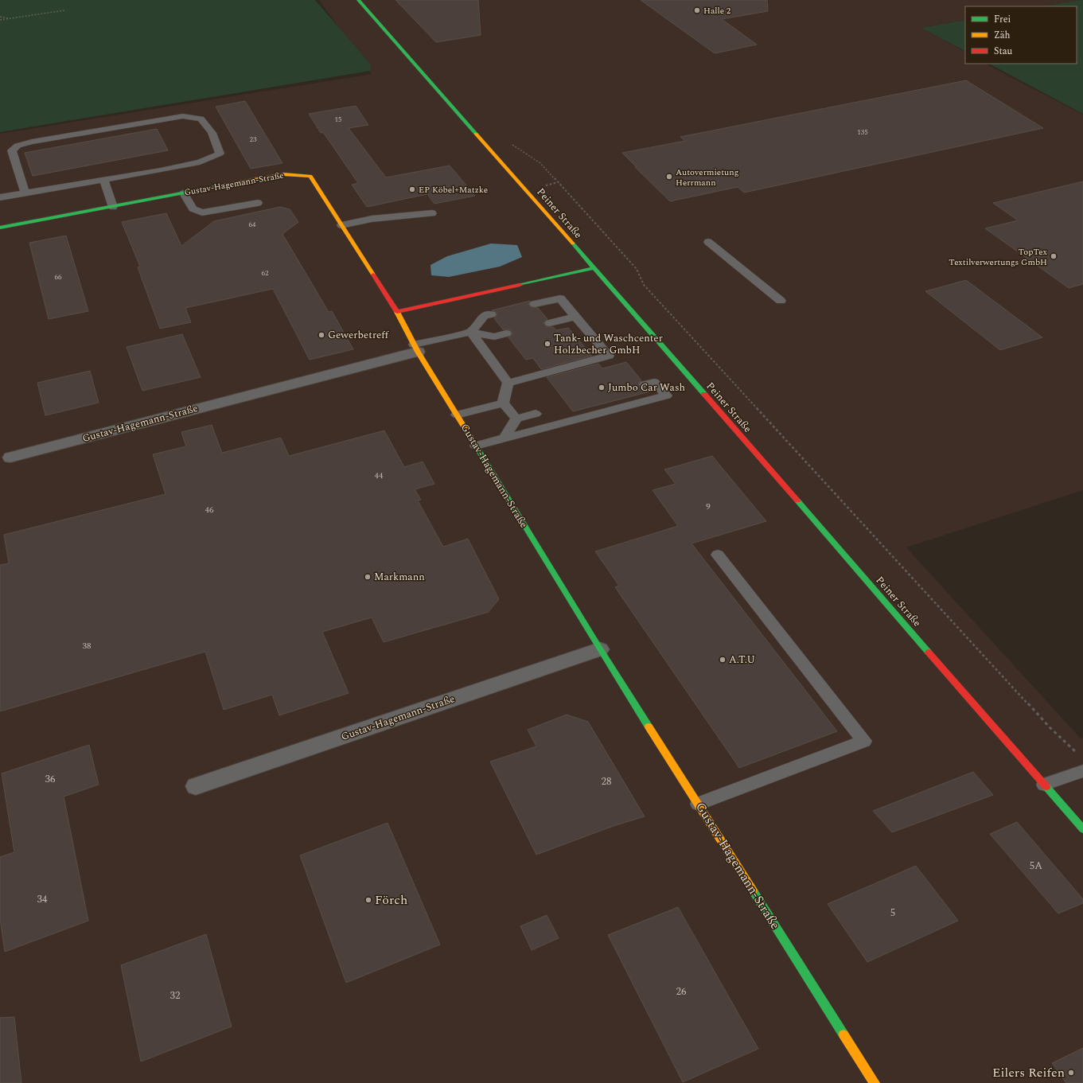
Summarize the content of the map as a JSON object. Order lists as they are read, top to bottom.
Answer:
{
  "streets": {
    "street": ["Gustav-Hagemann-Straße", "Peiner Straße"]
  },
  "places": [
    "Halle 2",
    "Autovermietung Herrmann",
    "EP Köbel+Matzke",
    "TopTex Textilverwertungs GmbH",
    "Gewerbetreff",
    "Tank- und Waschcenter Holzbecher GmbH",
    "Jumbo Car Wash",
    "Markmann",
    "A.T.U",
    "Förch",
    "Eilers Reifen"
  ],
  "house_numbers": [
    "15",
    "135",
    "23",
    "64",
    "62",
    "66",
    "44",
    "9",
    "46",
    "38",
    "36",
    "28",
    "5A",
    "34",
    "5",
    "26",
    "32"
  ],
  "legend": ["Frei", "Zäh", "Stau"]
}
